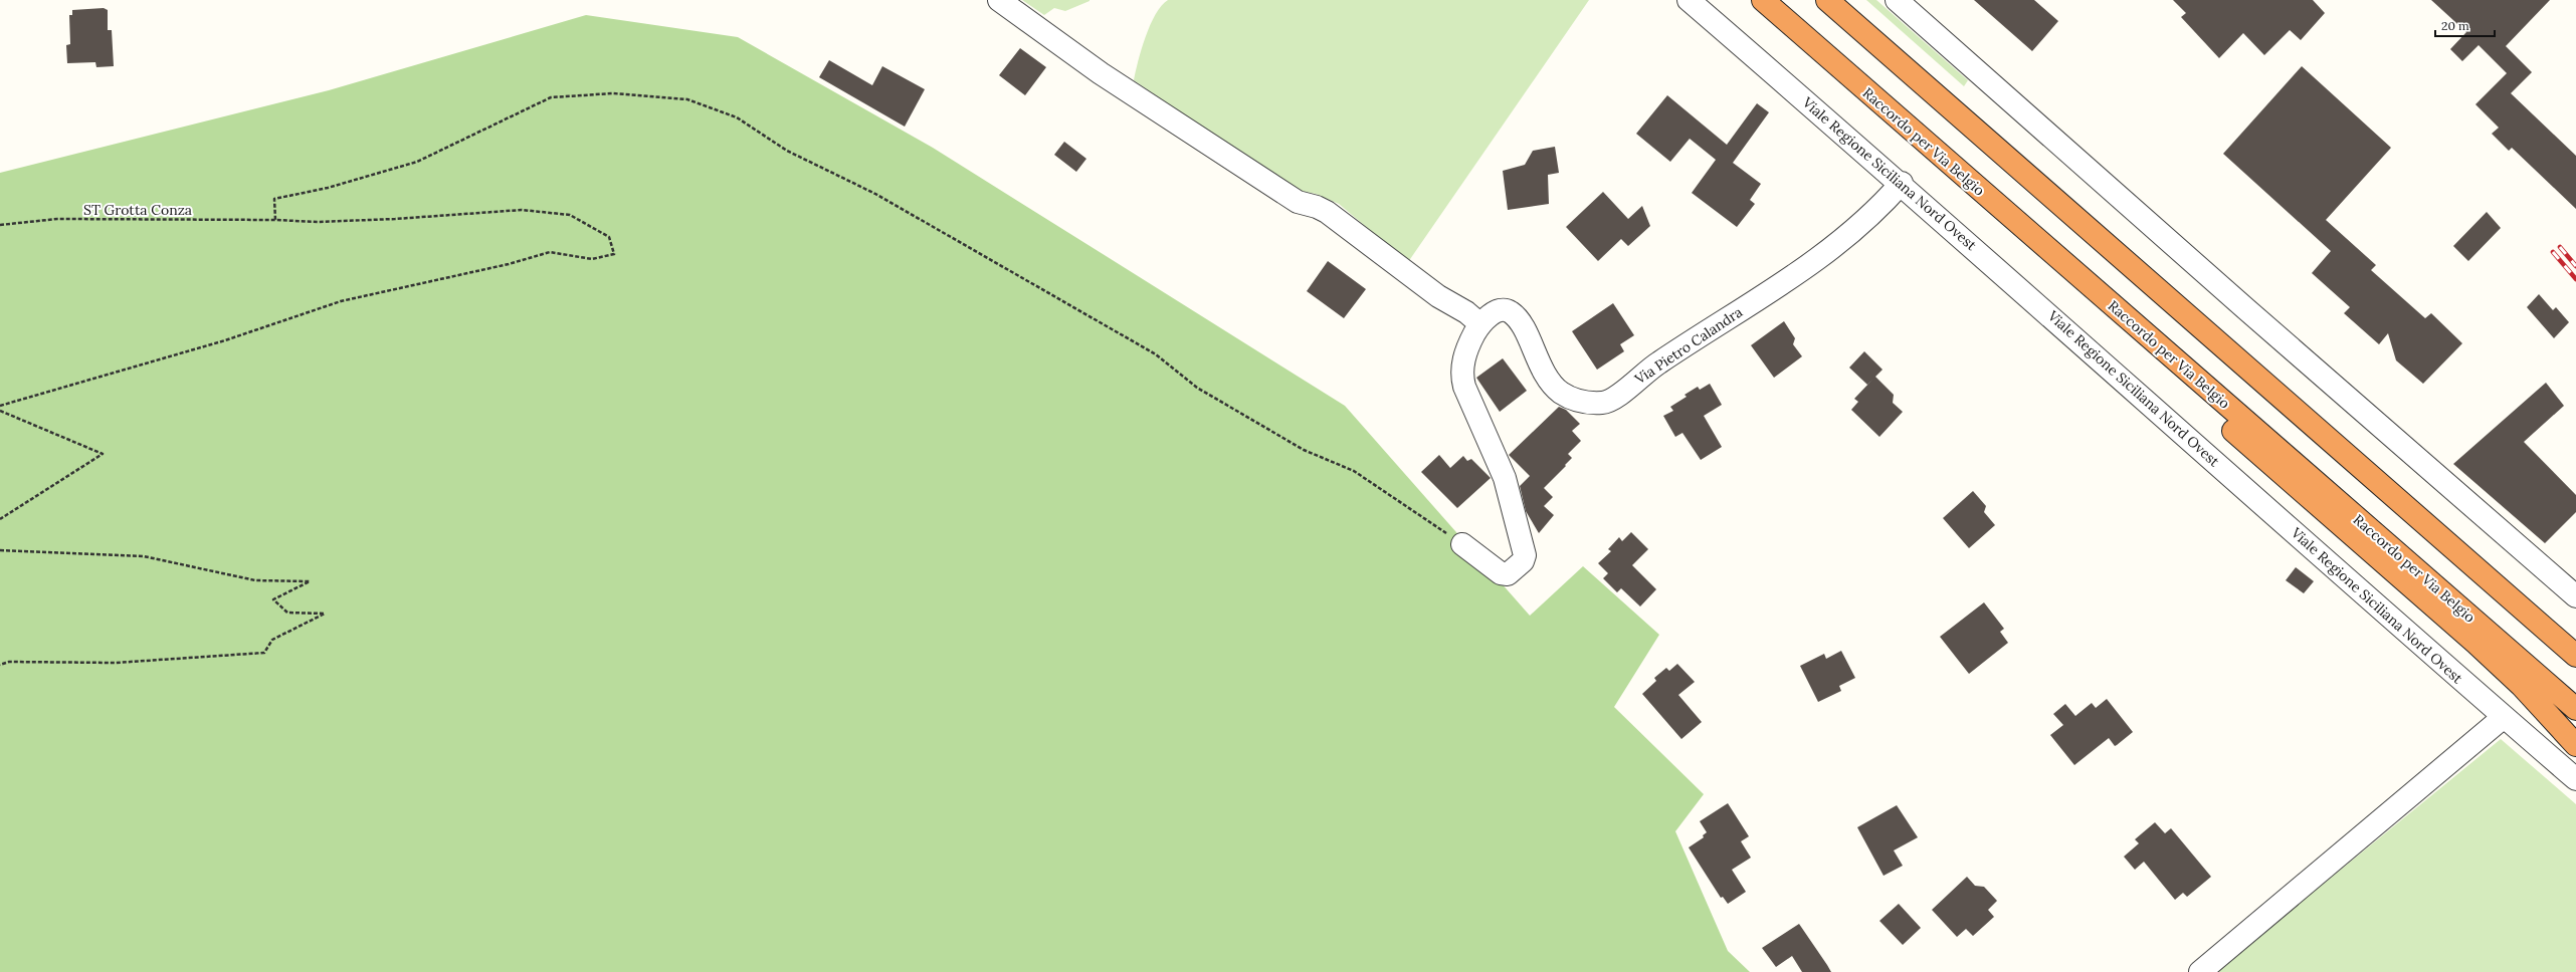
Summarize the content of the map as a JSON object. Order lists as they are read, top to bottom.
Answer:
{
  "streets": {
    "highway": ["Raccordo per Via Belgio"],
    "street": ["Viale Regione Siciliana Nord Ovest", "Via Pietro Calandra"],
    "path": ["ST Grotta Conza"]
  },
  "crossings": [
    ["Viale Regione Siciliana Nord Ovest", "Via Pietro Calandra"]
  ],
  "scale_bar": "20 m"
}
